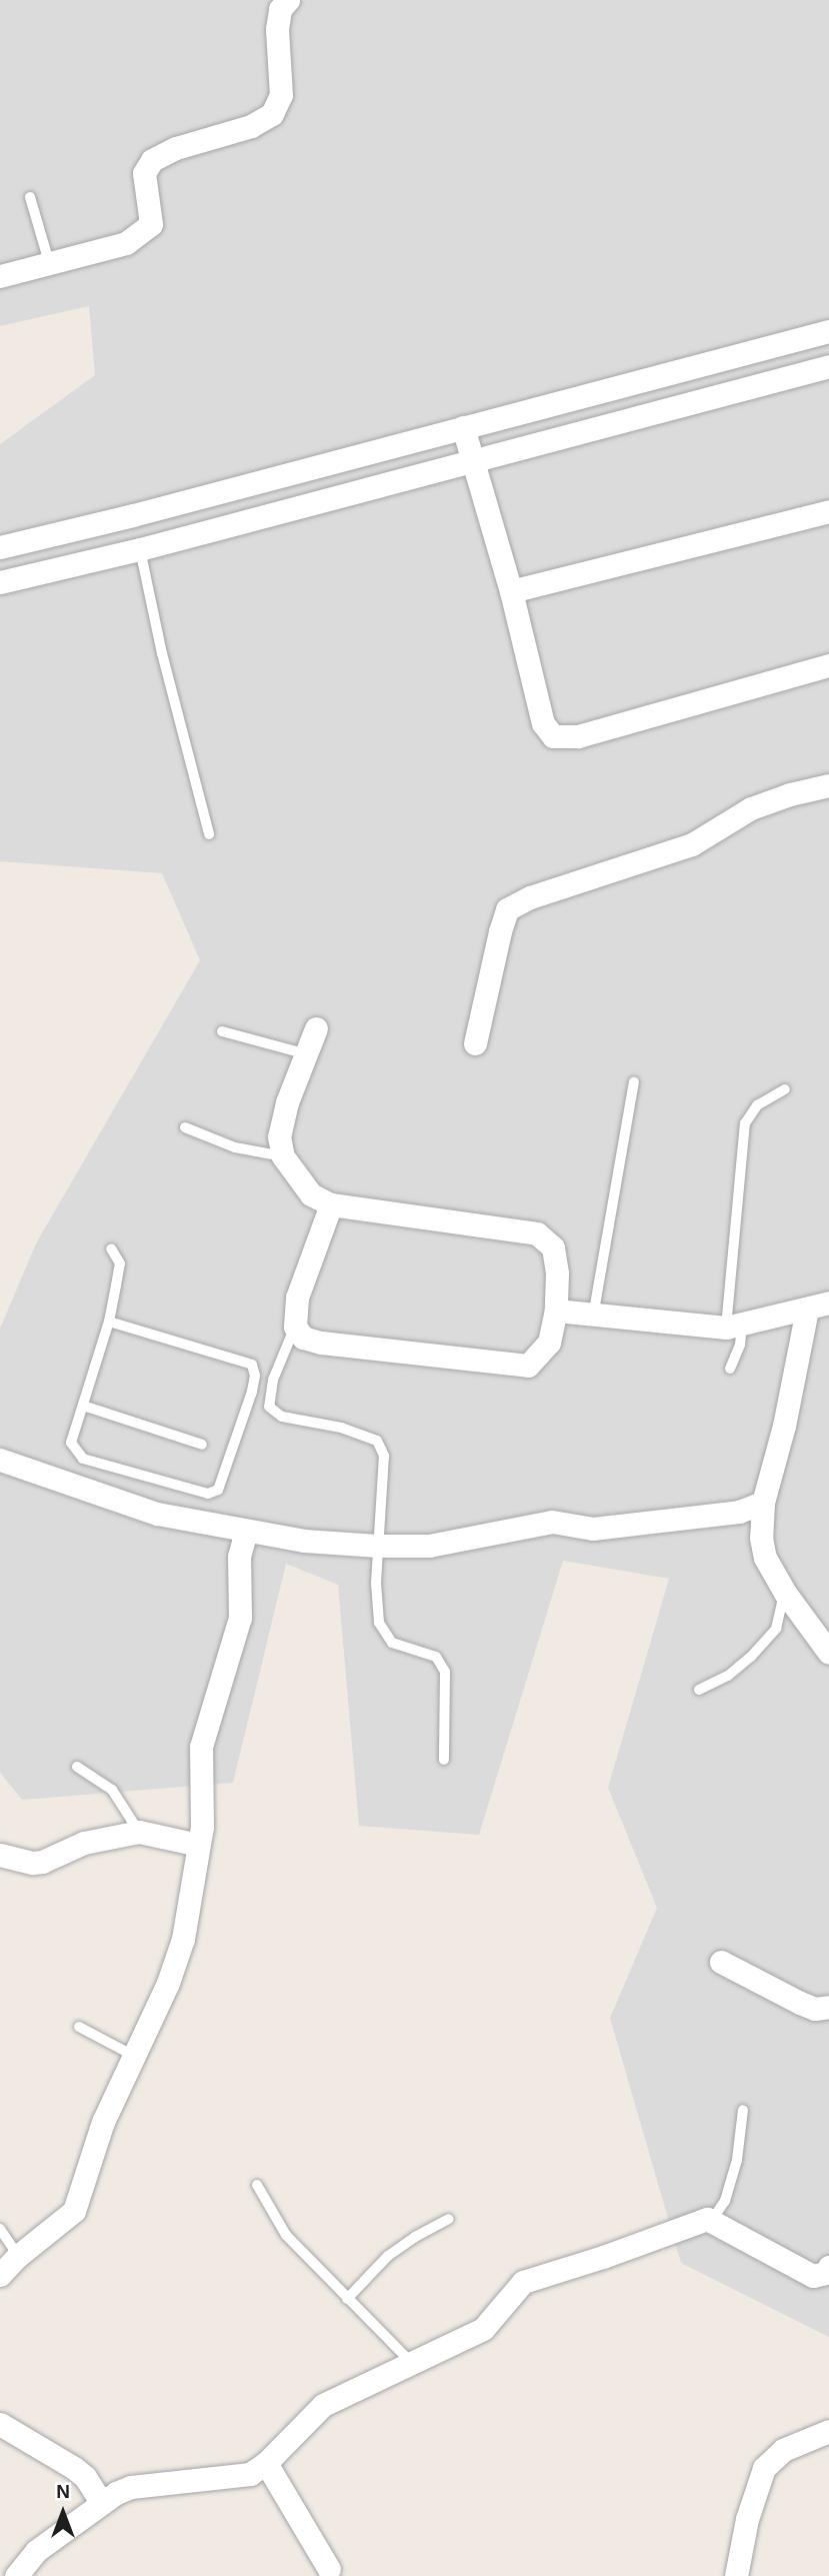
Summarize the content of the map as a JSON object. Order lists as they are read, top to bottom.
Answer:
{
  "north": "top"
}
